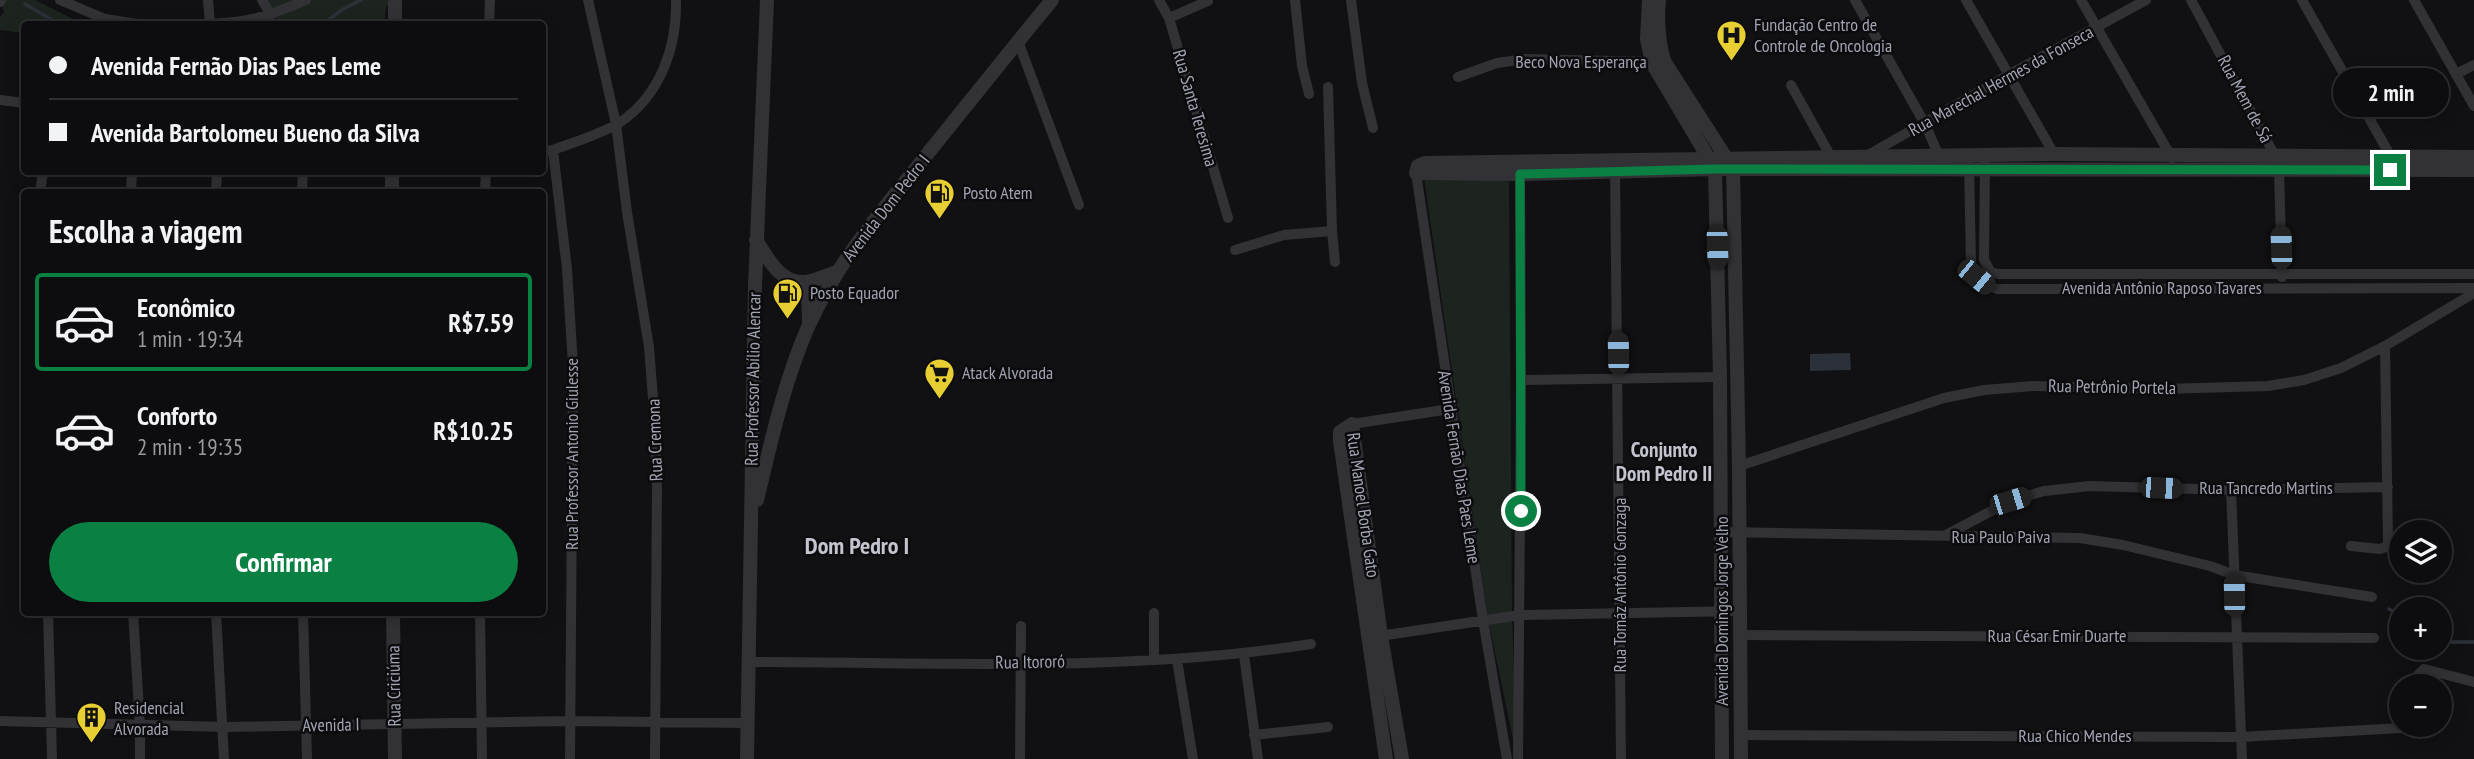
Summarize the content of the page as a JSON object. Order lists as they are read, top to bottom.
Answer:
{
  "streets": {
    "street": [
      "Beco Nova Esperança",
      "Rua Marechal Hermes da Fonseca",
      "Rua Mem de Sá",
      "Rua Santa Teresima",
      "Avenida Dom Pedro I",
      "Avenida Antônio Raposo Tavares",
      "Rua Professor Abílio Alencar",
      "Rua Petrônio Portela",
      "Rua Cremona",
      "Rua Professor Antonio Giulesse",
      "Avenida Fernão Dias Paes Leme",
      "Rua Tancredo Martins",
      "Rua Manoel Borba Gato",
      "Rua Paulo Paiva",
      "Rua Tomáz Antônio Gonzaga",
      "Avenida Domingos Jorge Velho",
      "Rua César Emir Duarte",
      "Rua Itororó",
      "Rua Criciúma",
      "Avenida I",
      "Rua Chico Mendes"
    ]
  },
  "crossings": [
    ["Rua Mem de Sá", "Avenida Antônio Raposo Tavares"],
    ["Avenida Dom Pedro I", "Rua Professor Abílio Alencar"],
    ["Rua Professor Abílio Alencar", "Rua Itororó"],
    ["Rua Professor Abílio Alencar", "Avenida I"],
    ["Rua Petrônio Portela", "Avenida Domingos Jorge Velho"],
    ["Rua Cremona", "Avenida I"],
    ["Rua Professor Antonio Giulesse", "Avenida I"],
    ["Rua Tancredo Martins", "Rua Paulo Paiva"],
    ["Rua Paulo Paiva", "Avenida Domingos Jorge Velho"],
    ["Avenida Domingos Jorge Velho", "Rua César Emir Duarte"],
    ["Avenida Domingos Jorge Velho", "Rua Chico Mendes"],
    ["Rua Criciúma", "Avenida I"]
  ],
  "districts": ["Conjunto Dom Pedro II", "Dom Pedro I"],
  "places": {
    "hospital": ["Fundação Centro de Controle de Oncologia"],
    "fuel station": ["Posto Atem", "Posto Equador"],
    "supermarket": ["Atack Alvorada"],
    "building": ["Residencial Alvorada"]
  },
  "page": {
    "banner": ["Avenida Fernão Dias Paes Leme", "Avenida Bartolomeu Bueno da Silva"],
    "bubble": "2 min",
    "heading": "Escolha a viagem",
    "list": [
      {
        "name": "Econômico",
        "note": "1 min · 19:34",
        "value": "R$7.59"
      },
      {
        "name": "Conforto",
        "note": "2 min · 19:35",
        "value": "R$10.25"
      }
    ],
    "buttons": "Confirmar",
    "map_buttons": ["+", "−"]
  }
}
